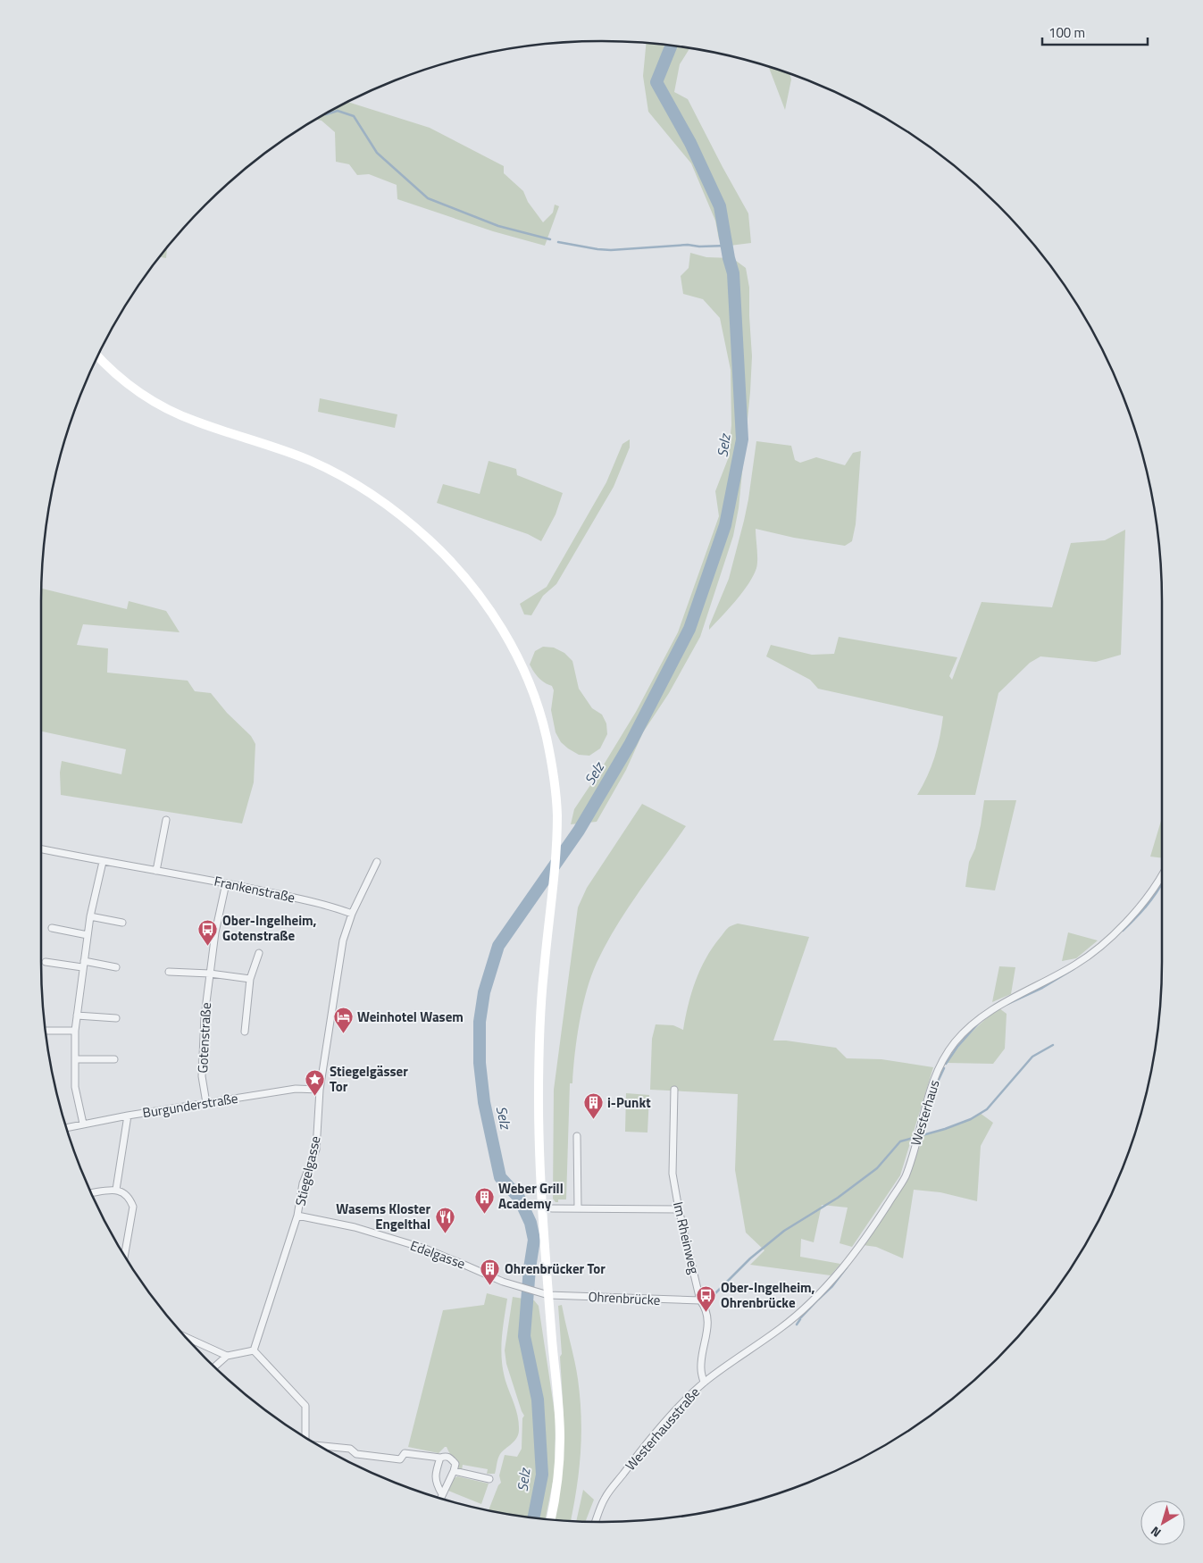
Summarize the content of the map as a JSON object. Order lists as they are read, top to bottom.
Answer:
{
  "streets": {
    "street": [
      "Frankenstraße",
      "Gotenstraße",
      "Burgunderstraße",
      "Westerhaus",
      "Stiegelgasse",
      "Im Rheinweg",
      "Edelgasse",
      "Ohrenbrücke",
      "Westerhausstraße"
    ]
  },
  "crossings": [
    ["Frankenstraße", "Gotenstraße"],
    ["Frankenstraße", "Stiegelgasse"],
    ["Gotenstraße", "Burgunderstraße"],
    ["Burgunderstraße", "Stiegelgasse"],
    ["Westerhaus", "Westerhausstraße"],
    ["Stiegelgasse", "Edelgasse"],
    ["Im Rheinweg", "Ohrenbrücke"],
    ["Im Rheinweg", "Westerhausstraße"],
    ["Edelgasse", "Ohrenbrücke"]
  ],
  "water": ["Selz"],
  "places": {
    "bus stop": ["Ober-Ingelheim, Gotenstraße", "Ober-Ingelheim, Ohrenbrücke"],
    "hotel": ["Weinhotel Wasem"],
    "place": ["Stiegelgässer Tor"],
    "building": ["i-Punkt", "Weber Grill Academy", "Ohrenbrücker Tor"],
    "restaurant": ["Wasems Kloster Engelthal"]
  },
  "scale_bar": "100 m",
  "north": "bottom left"
}
